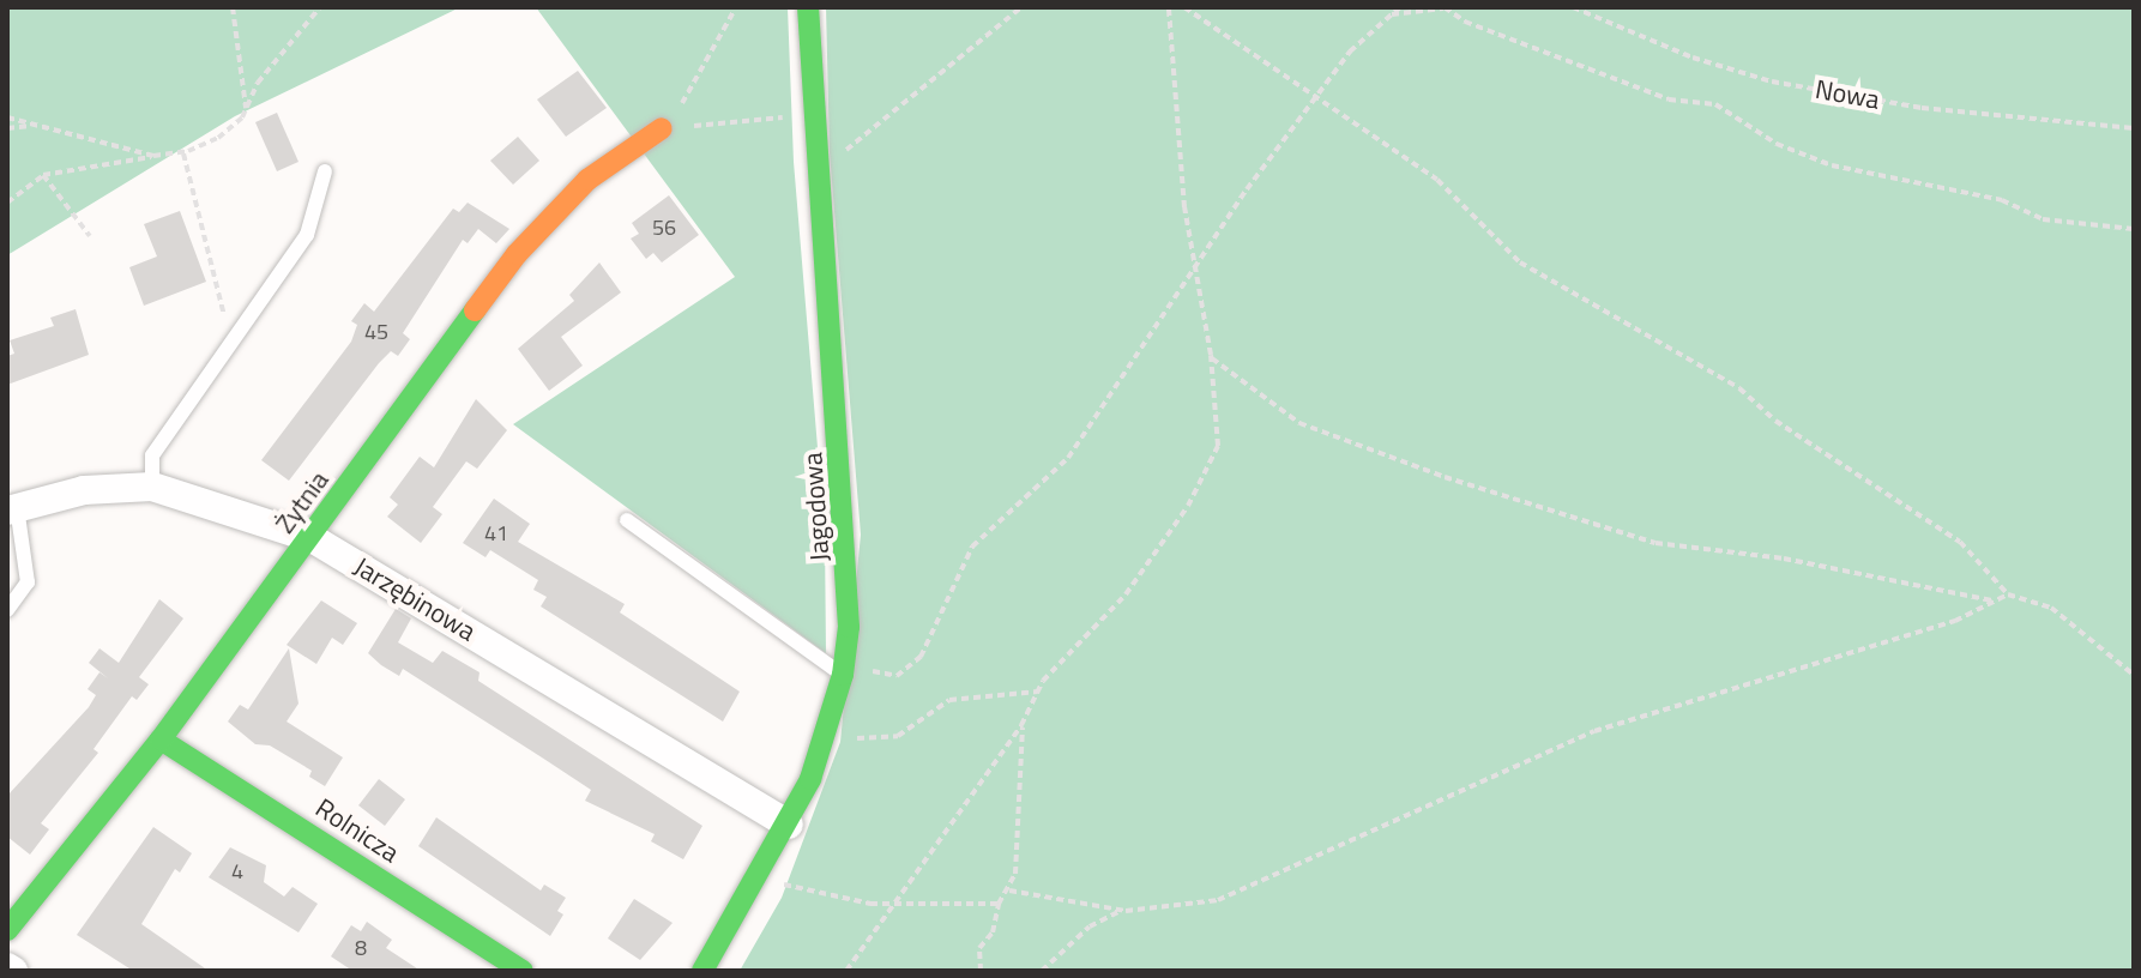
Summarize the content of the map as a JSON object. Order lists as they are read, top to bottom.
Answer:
{
  "streets": {
    "street": [
      "Żytnia",
      "Jagodowa",
      "Jarzębinowa",
      "Rolnicza"
    ],
    "path": ["Nowa"]
  },
  "crossings": [
    ["Żytnia", "Jarzębinowa"],
    ["Żytnia", "Rolnicza"],
    ["Jagodowa", "Jarzębinowa"]
  ],
  "house_numbers": [
    "56",
    "45",
    "41",
    "4",
    "8"
  ]
}
